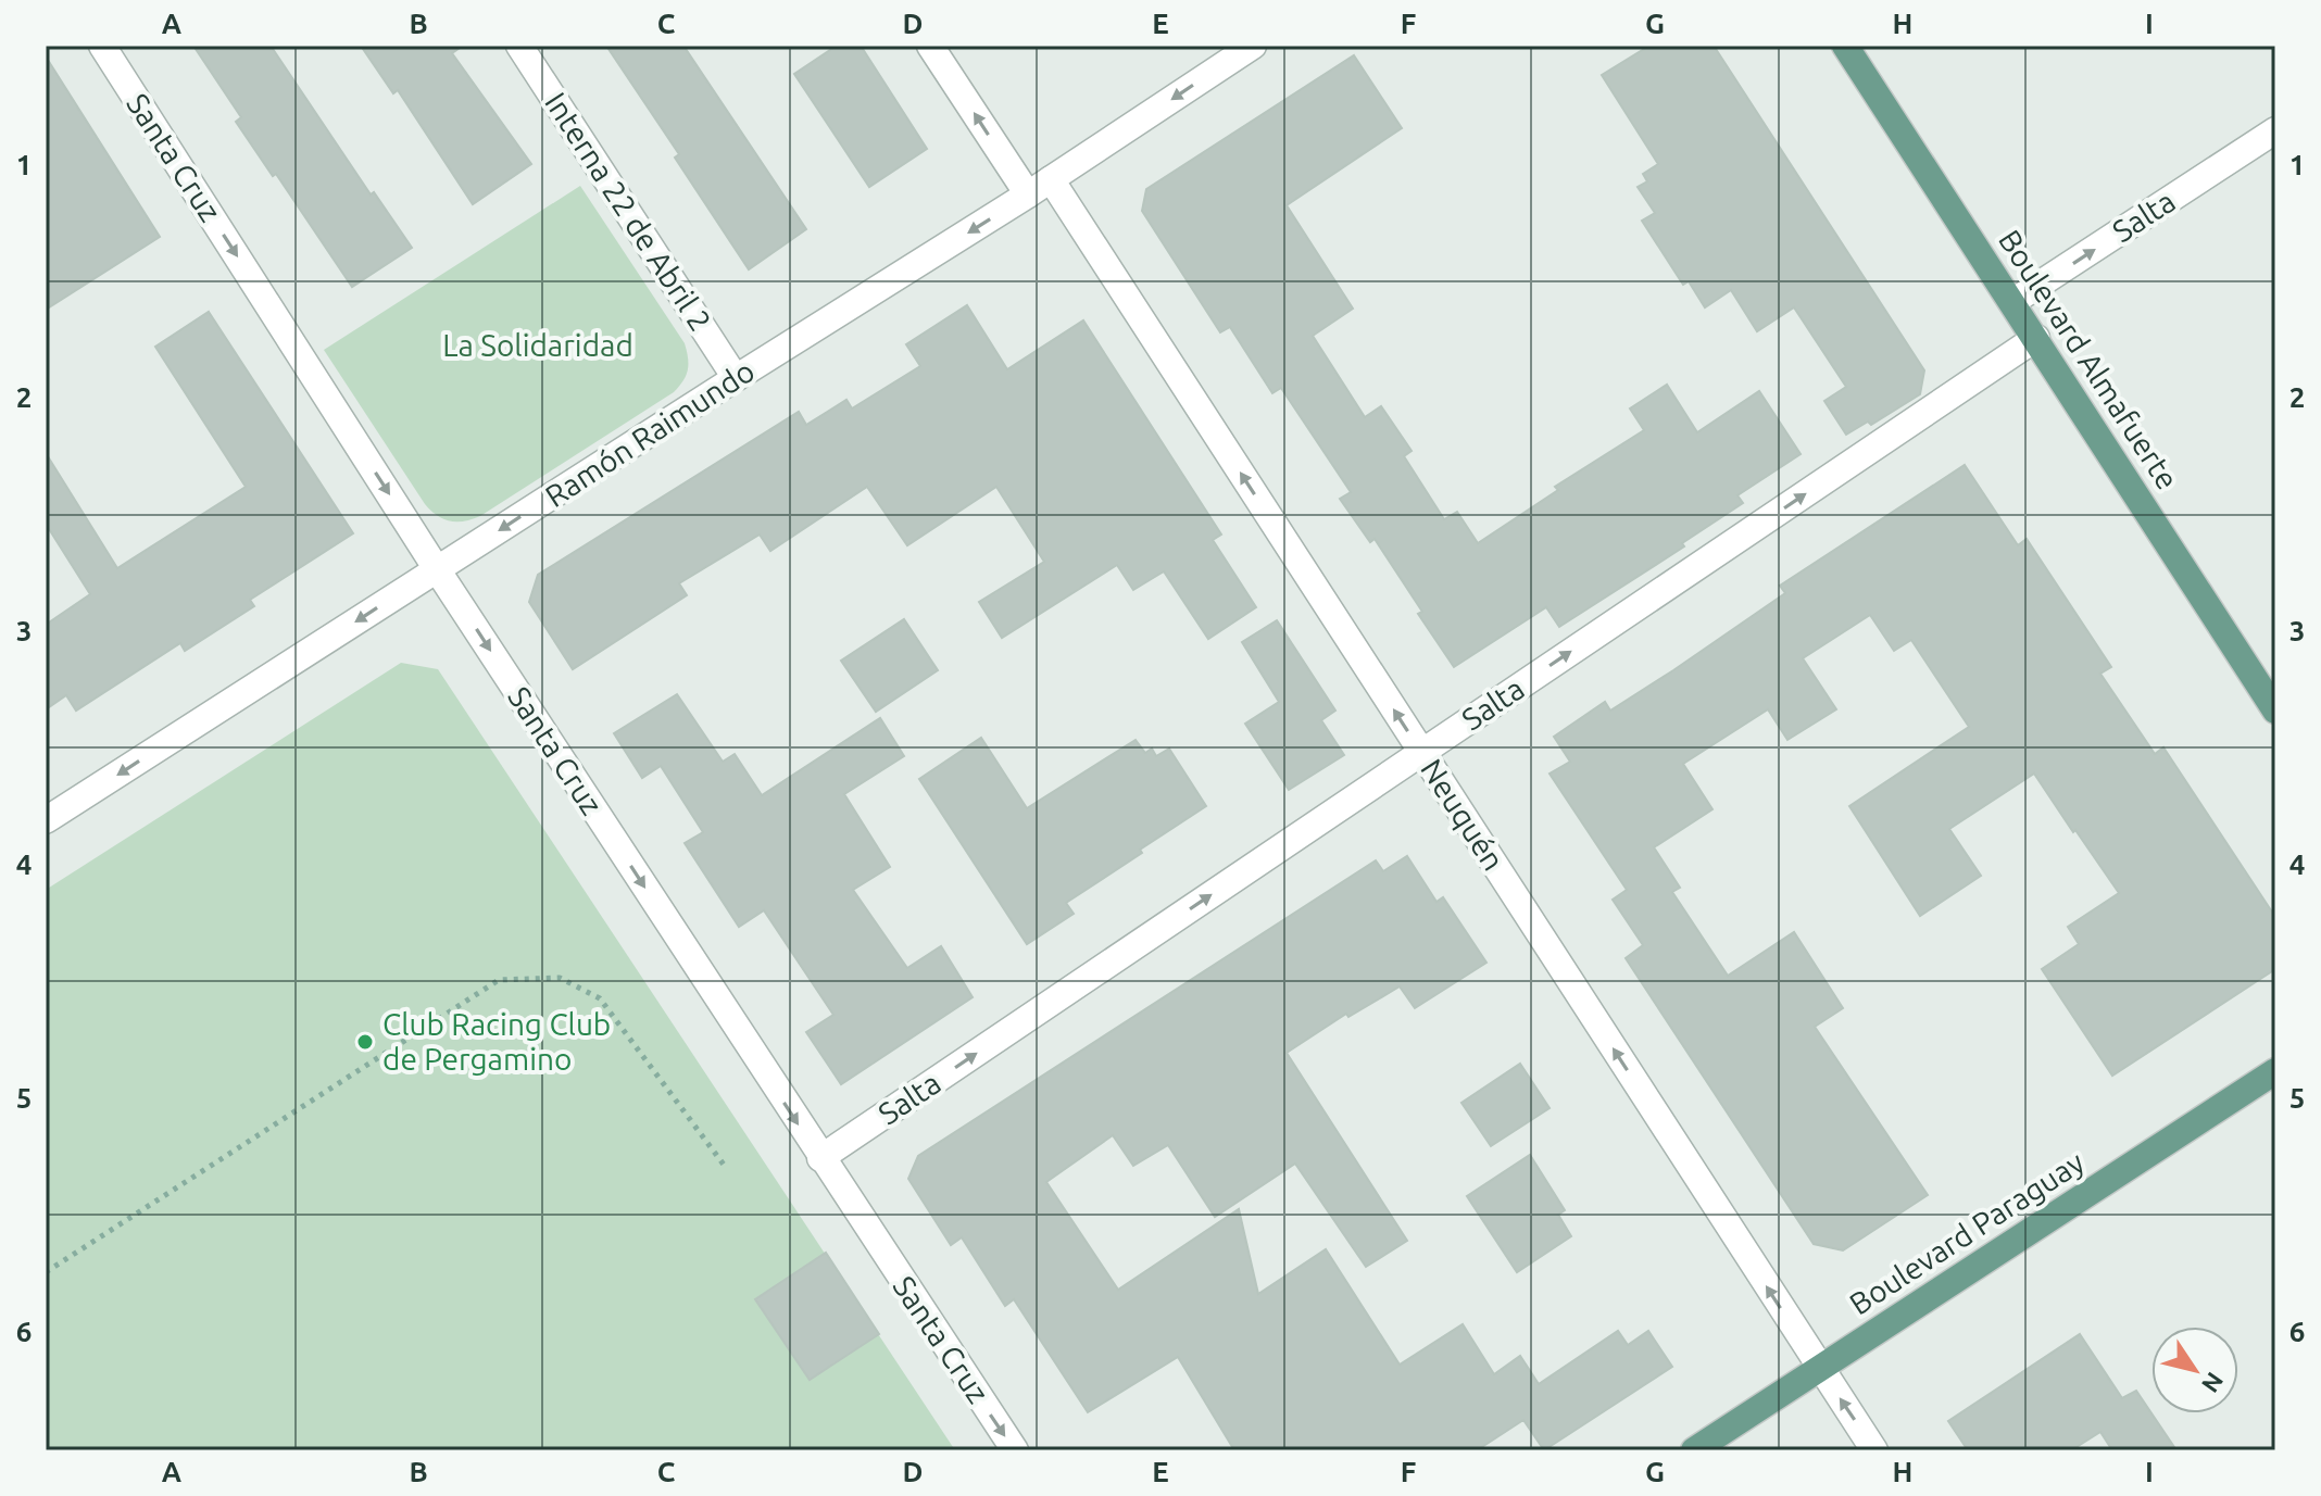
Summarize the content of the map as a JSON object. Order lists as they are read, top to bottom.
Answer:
{
  "streets": {
    "main road": ["Boulevard Almafuerte", "Boulevard Paraguay"],
    "street": [
      "Santa Cruz",
      "Interna 22 de Abril 2",
      "Salta",
      "Ramón Raimundo",
      "Neuquén"
    ]
  },
  "crossings": [
    ["Santa Cruz", "Salta"],
    ["Santa Cruz", "Ramón Raimundo"],
    ["Interna 22 de Abril 2", "Ramón Raimundo"],
    ["Salta", "Boulevard Almafuerte"],
    ["Salta", "Neuquén"],
    ["Ramón Raimundo", "Neuquén"],
    ["Neuquén", "Boulevard Paraguay"]
  ],
  "one_way": [
    "Santa Cruz",
    "Salta",
    "Ramón Raimundo",
    "Neuquén"
  ],
  "parks": ["La Solidaridad"],
  "places": ["Club Racing Club de Pergamino"],
  "north": "bottom right",
  "grid": {
    "columns": [
      "A",
      "B",
      "C",
      "D",
      "E",
      "F",
      "G",
      "H",
      "I"
    ],
    "rows": [
      "1",
      "2",
      "3",
      "4",
      "5",
      "6"
    ]
  }
}
